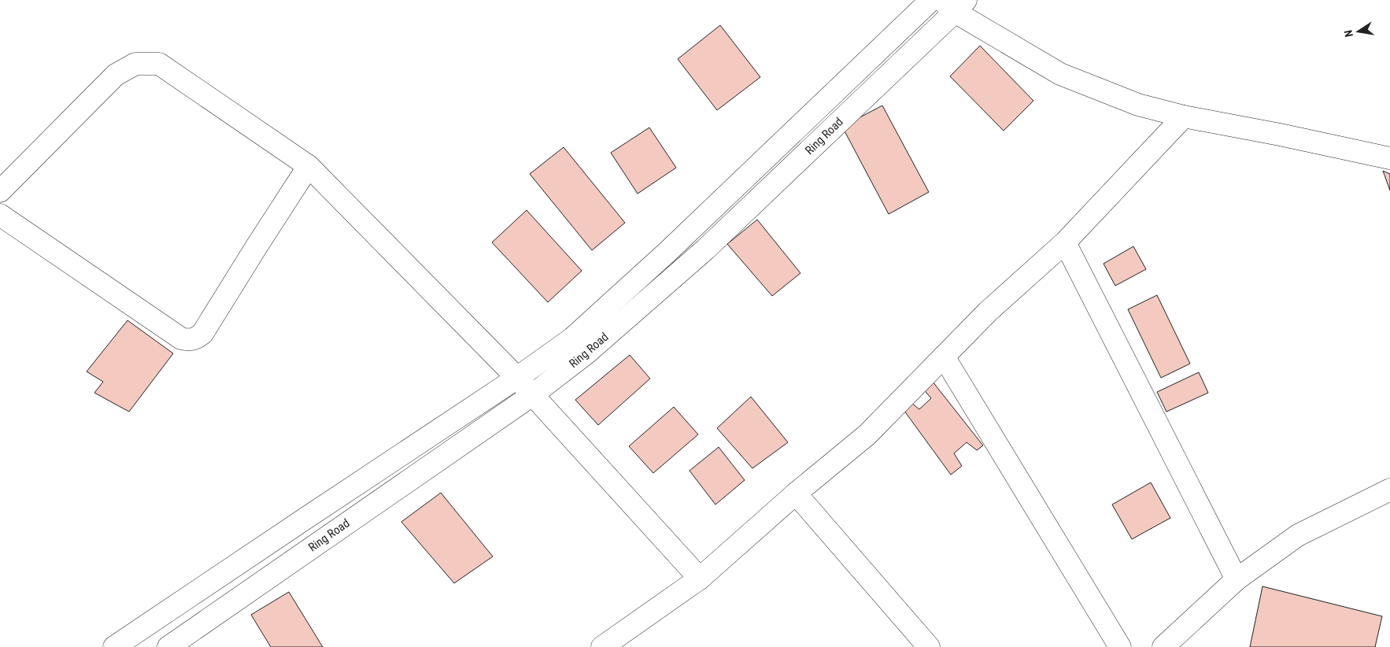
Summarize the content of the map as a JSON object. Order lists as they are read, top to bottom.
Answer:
{
  "streets": {
    "street": ["Ring Road"]
  },
  "north": "left"
}
